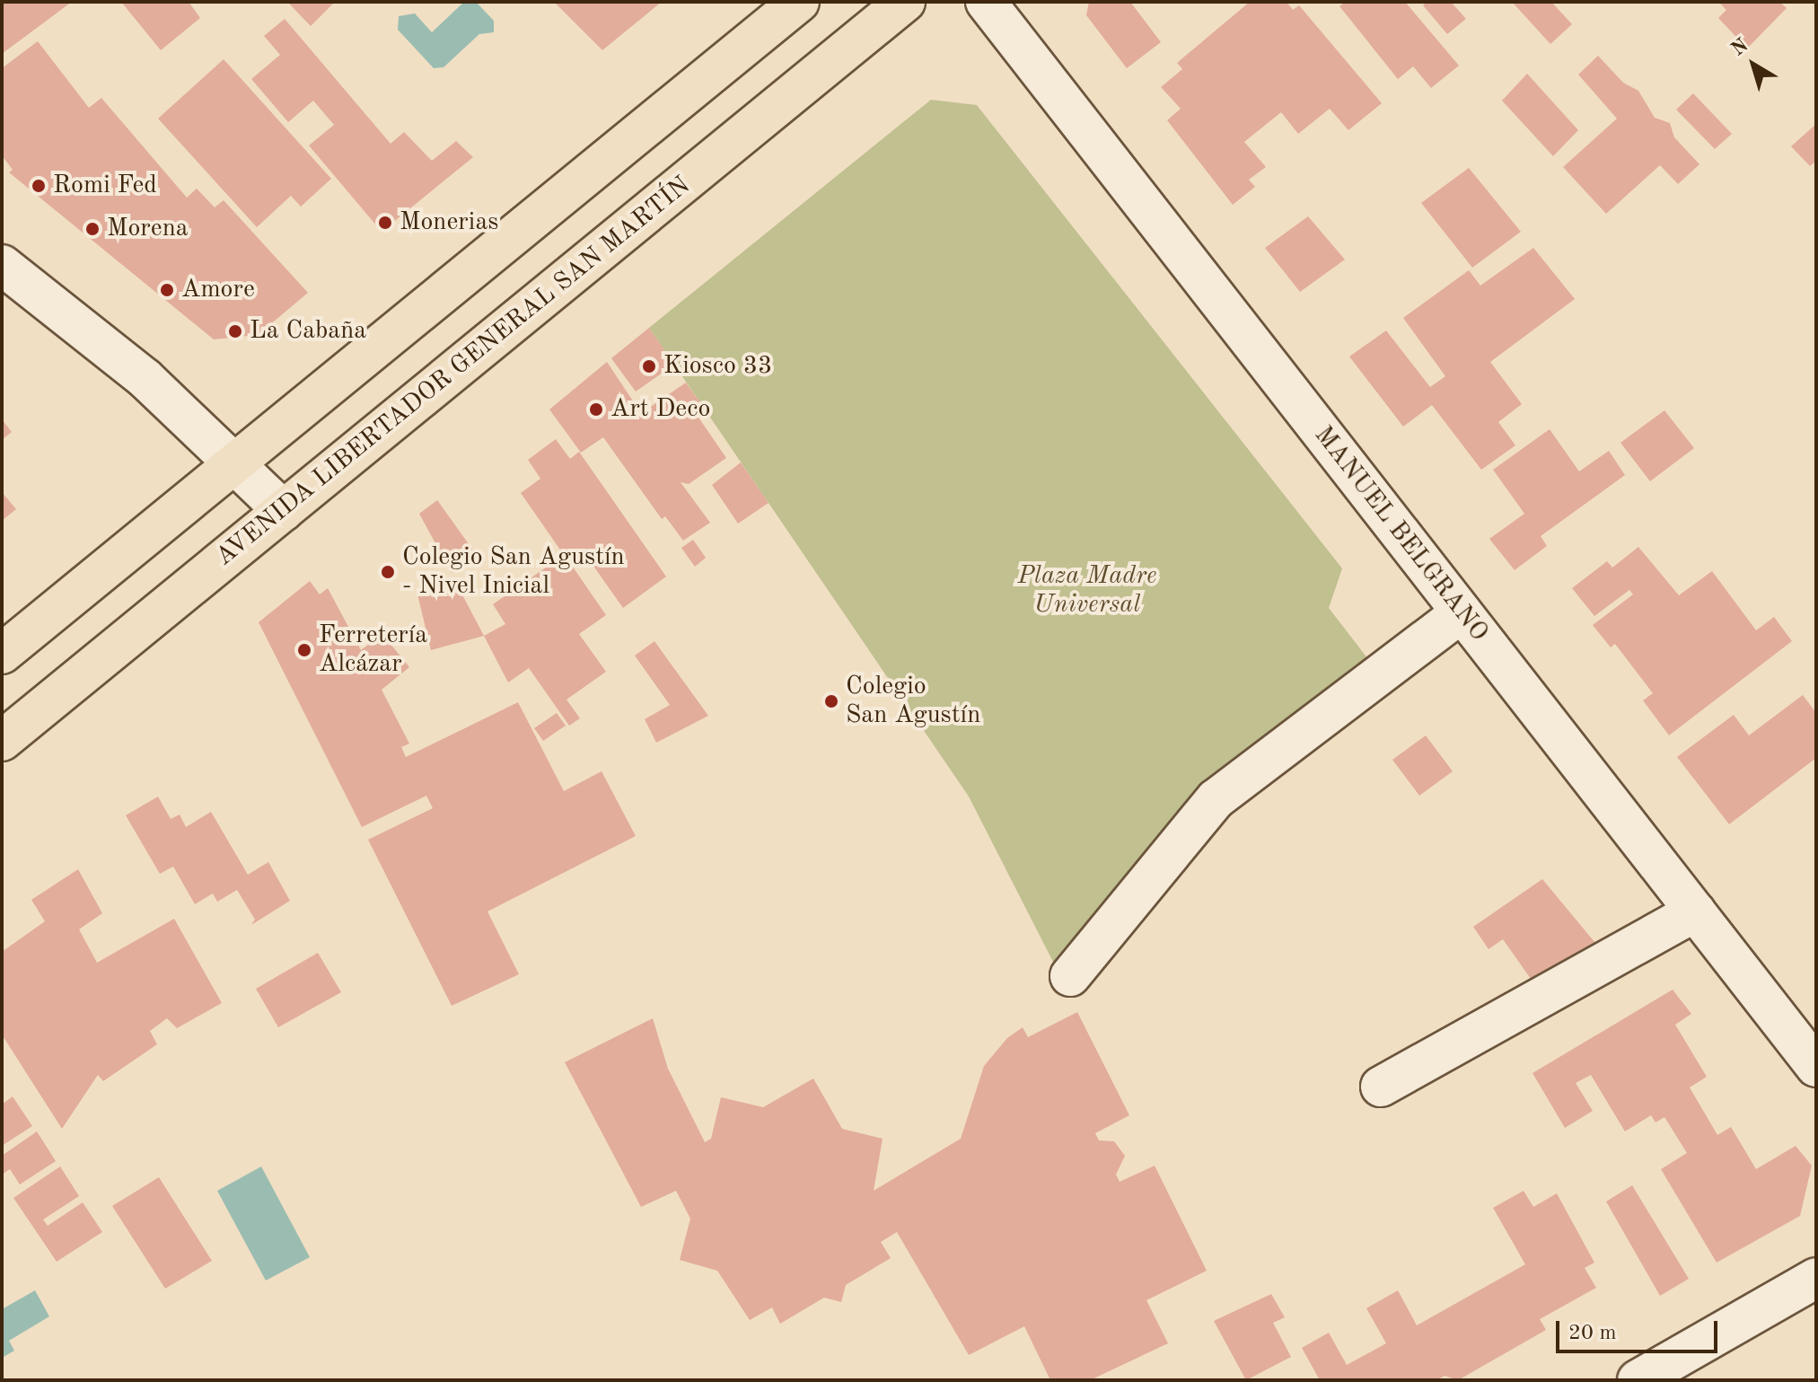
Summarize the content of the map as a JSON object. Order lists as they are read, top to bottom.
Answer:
{
  "streets": {
    "main road": ["AVENIDA LIBERTADOR GENERAL SAN MARTÍN"],
    "street": ["MANUEL BELGRANO"]
  },
  "parks": ["Plaza Madre Universal"],
  "places": [
    "Romi Fed",
    "Monerias",
    "Morena",
    "Amore",
    "La Cabaña",
    "Kiosco 33",
    "Art Deco",
    "Colegio San Agustín - Nivel Inicial",
    "Ferretería Alcázar",
    "Colegio San Agustín"
  ],
  "scale_bar": "20 m",
  "north": "top left"
}
